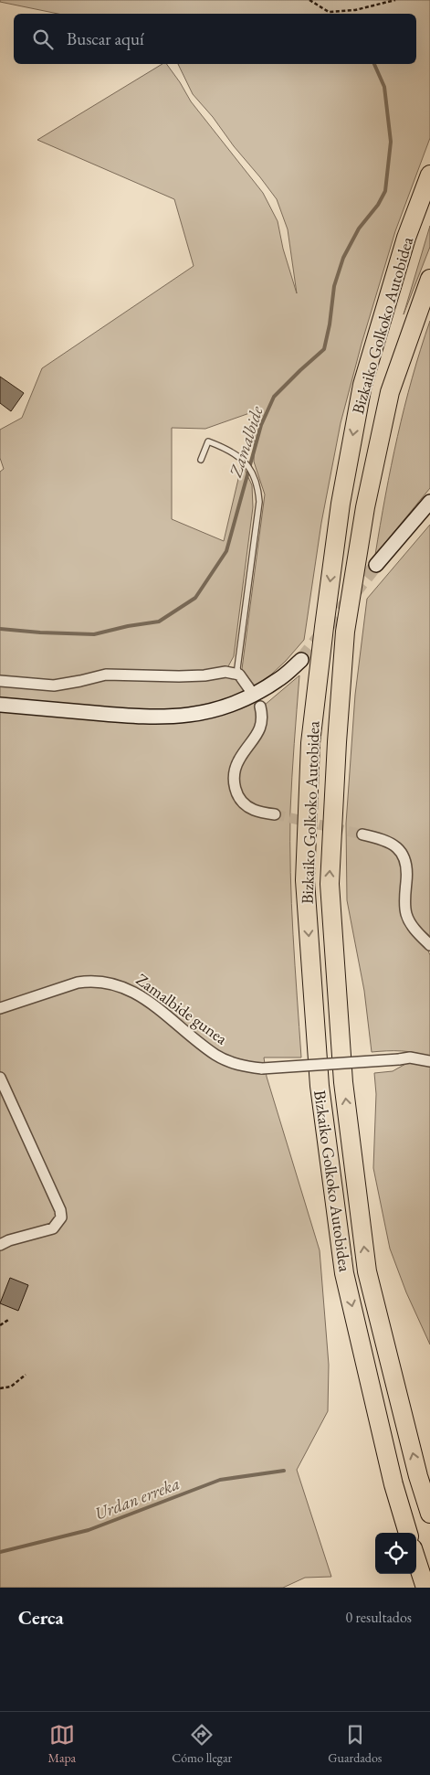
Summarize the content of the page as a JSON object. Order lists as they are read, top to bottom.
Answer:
{
  "streets": {
    "highway": ["Bizkaiko Golkoko Autobidea"],
    "street": ["Zamalbide gunea"]
  },
  "water": ["Zamalbide", "Urdan erreka"],
  "page": {
    "search": "Buscar aquí",
    "heading": ["Cerca", "0 resultados"],
    "nav": ["Mapa", "Cómo llegar", "Guardados"]
  }
}
